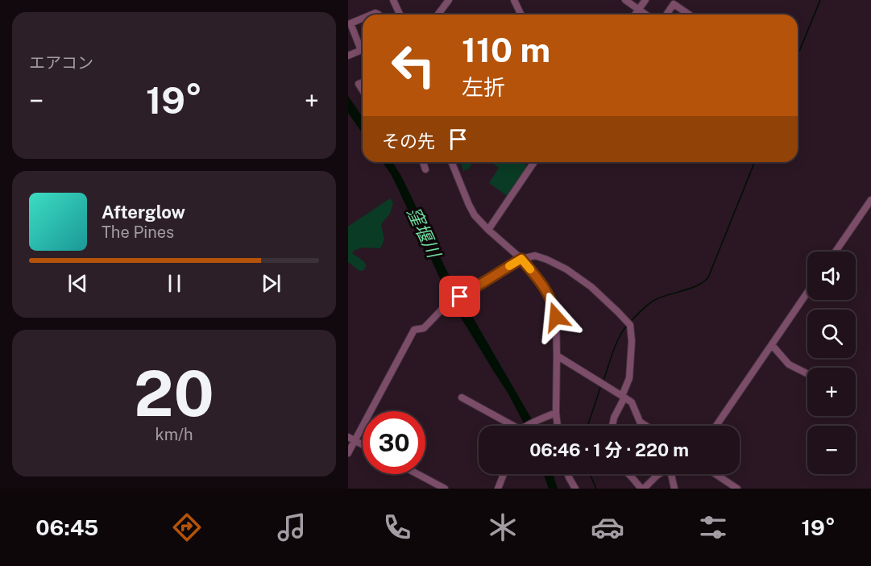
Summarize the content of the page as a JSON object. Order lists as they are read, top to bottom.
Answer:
{
  "water": ["窪堰川"],
  "page": {
    "tile": [
      "エアコン",
      ["20", "km/h"]
    ],
    "turn": ["110 m", "左折"],
    "heat": ["−", "19°", "+"],
    "then": "その先",
    "song": ["Afterglow", "The Pines"],
    "map_buttons": ["+", "−"],
    "limit": "30",
    "trip": "06:46 · 1 分 · 220 m",
    "tabs": ["06:45", "19°"]
  }
}
